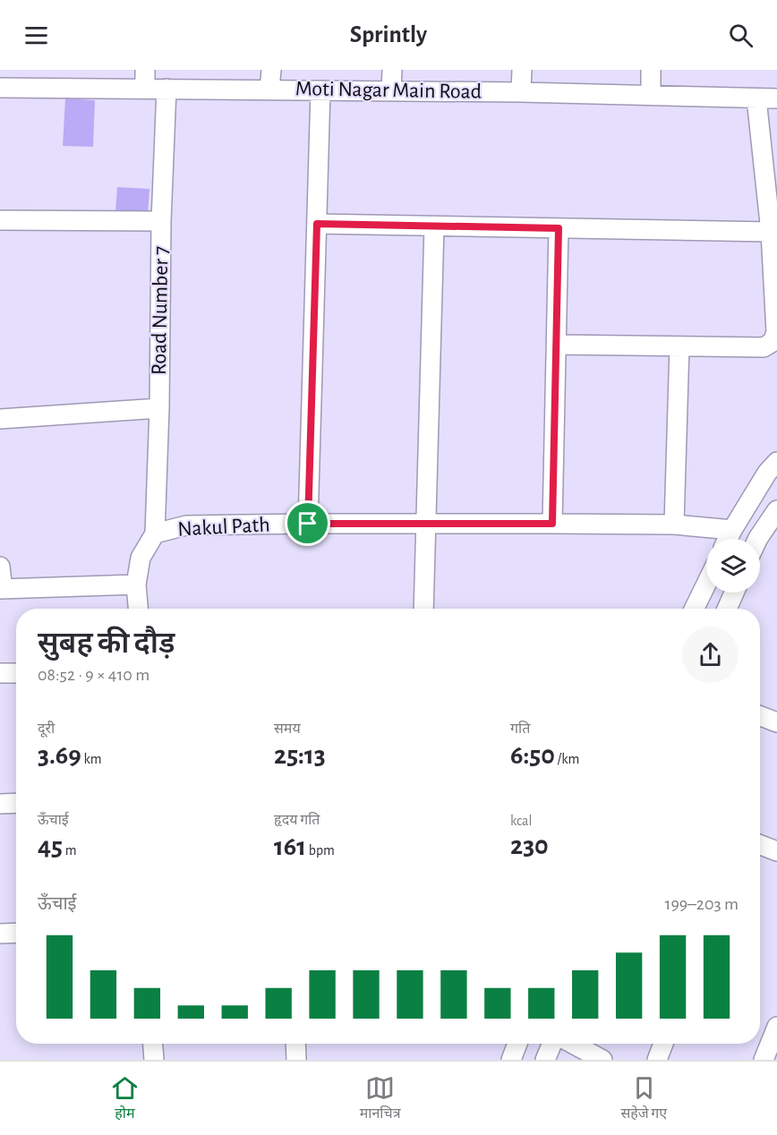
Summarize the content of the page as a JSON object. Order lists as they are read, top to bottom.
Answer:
{
  "streets": {
    "street": ["Moti Nagar Main Road", "Road Number 7", "Nakul Path"]
  },
  "crossings": [
    ["Moti Nagar Main Road", "Road Number 7"],
    ["Road Number 7", "Nakul Path"]
  ],
  "page": {
    "header": "Sprintly",
    "heading": ["सुबह की दौड़", "08:52 · 9 × 410 m"],
    "stats": [
      ["दूरी", "3.69 km"],
      ["समय", "25:13"],
      ["गति", "6:50 /km"],
      ["ऊँचाई", "45 m"],
      ["हृदय गति", "161 bpm"],
      ["kcal", "230"]
    ],
    "chart": ["ऊँचाई", "199–203 m"],
    "tabs": ["होम", "मानचित्र", "सहेजे गए"]
  }
}
